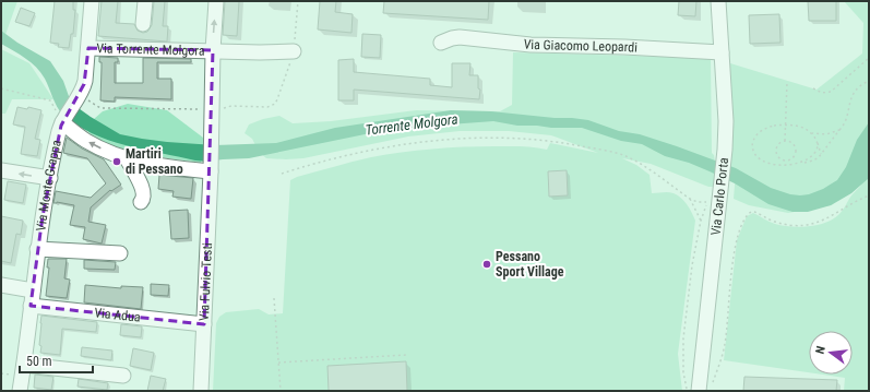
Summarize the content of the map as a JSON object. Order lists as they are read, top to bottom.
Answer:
{
  "streets": {
    "street": [
      "Via Giacomo Leopardi",
      "Via Torrente Molgora",
      "Via Monte Grappa",
      "Via Carlo Porta",
      "Via Fulvio Testi",
      "Via Adua"
    ]
  },
  "crossings": [
    ["Via Giacomo Leopardi", "Via Carlo Porta"],
    ["Via Torrente Molgora", "Via Monte Grappa"],
    ["Via Torrente Molgora", "Via Fulvio Testi"],
    ["Via Monte Grappa", "Via Adua"],
    ["Via Fulvio Testi", "Via Adua"]
  ],
  "water": ["Torrente Molgora"],
  "places": ["Martiri di Pessano", "Pessano Sport Village"],
  "scale_bar": "50 m",
  "north": "left"
}
